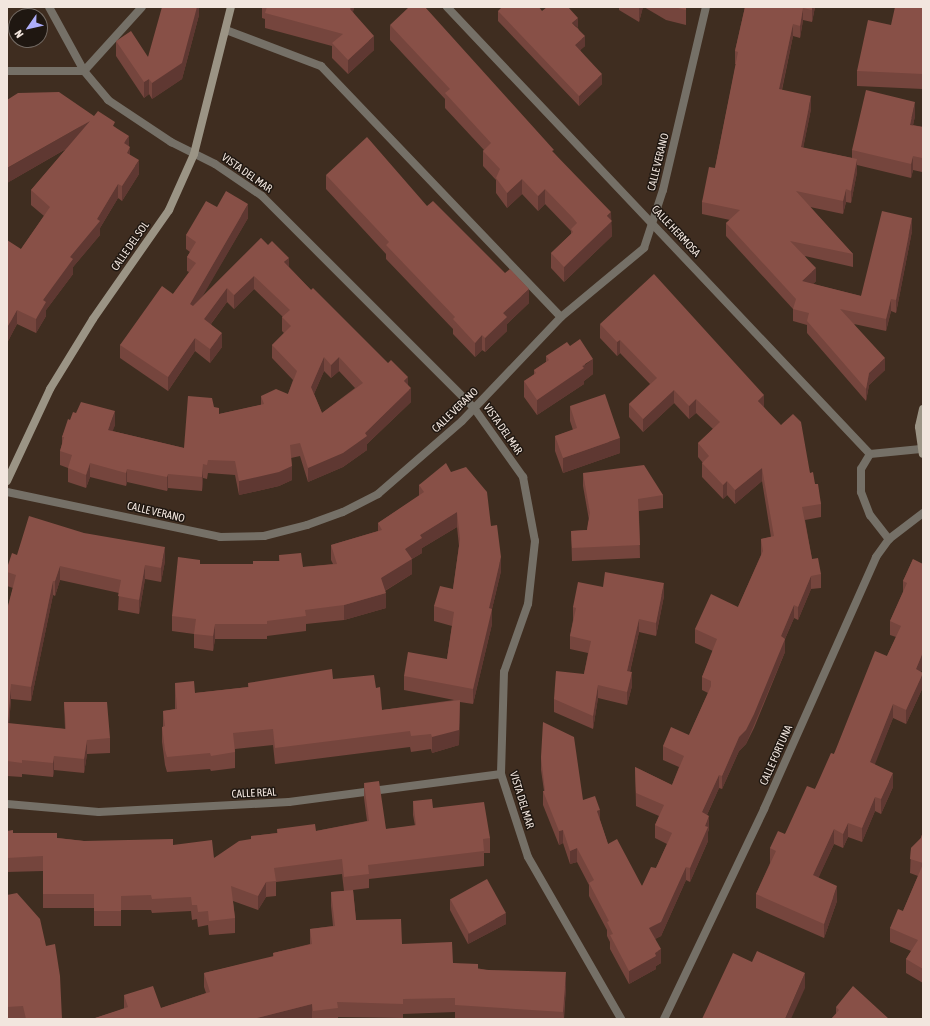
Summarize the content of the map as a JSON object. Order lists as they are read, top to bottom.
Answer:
{
  "streets": {
    "street": [
      "CALLE VERANO",
      "VISTA DEL MAR",
      "CALLE HERMOSA",
      "CALLE DEL SOL",
      "CALLE FORTUNA",
      "CALLE REAL"
    ]
  },
  "crossings": [
    ["CALLE VERANO", "VISTA DEL MAR"],
    ["CALLE VERANO", "CALLE HERMOSA"],
    ["VISTA DEL MAR", "CALLE DEL SOL"],
    ["VISTA DEL MAR", "CALLE REAL"]
  ],
  "north": "bottom left"
}
